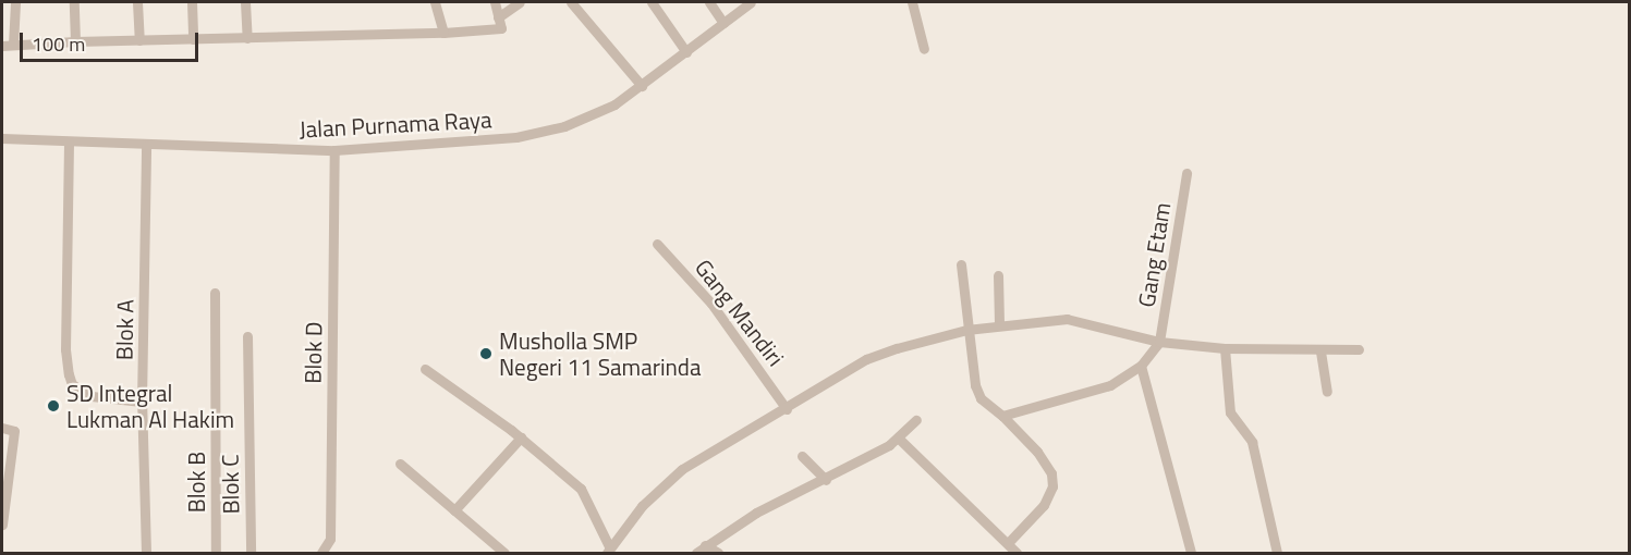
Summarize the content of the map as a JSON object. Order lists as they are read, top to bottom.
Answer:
{
  "streets": {
    "street": [
      "Jalan Purnama Raya",
      "Gang Etam",
      "Gang Mandiri",
      "Blok A",
      "Blok D",
      "Blok B",
      "Blok C"
    ]
  },
  "crossings": [
    ["Jalan Purnama Raya", "Blok A"],
    ["Jalan Purnama Raya", "Blok D"]
  ],
  "places": ["Musholla SMP Negeri 11 Samarinda", "SD Integral Lukman Al Hakim"],
  "scale_bar": "100 m"
}
